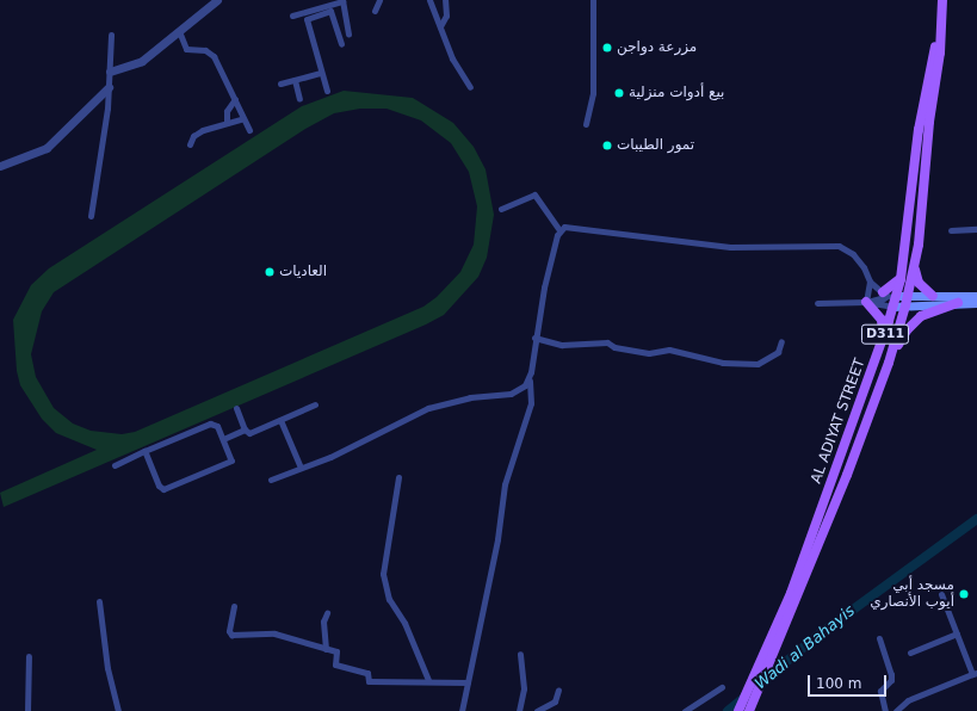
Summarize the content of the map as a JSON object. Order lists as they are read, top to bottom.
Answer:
{
  "streets": {
    "main road": ["D311", "AL ADIYAT STREET"]
  },
  "water": ["Wadi al Bahayis"],
  "places": [
    "مزرعة دواجن",
    "بيع أدوات منزلية",
    "تمور الطيبات",
    "العاديات",
    "مسجد أبي أيوب الأنصاري"
  ],
  "scale_bar": "100 m"
}
